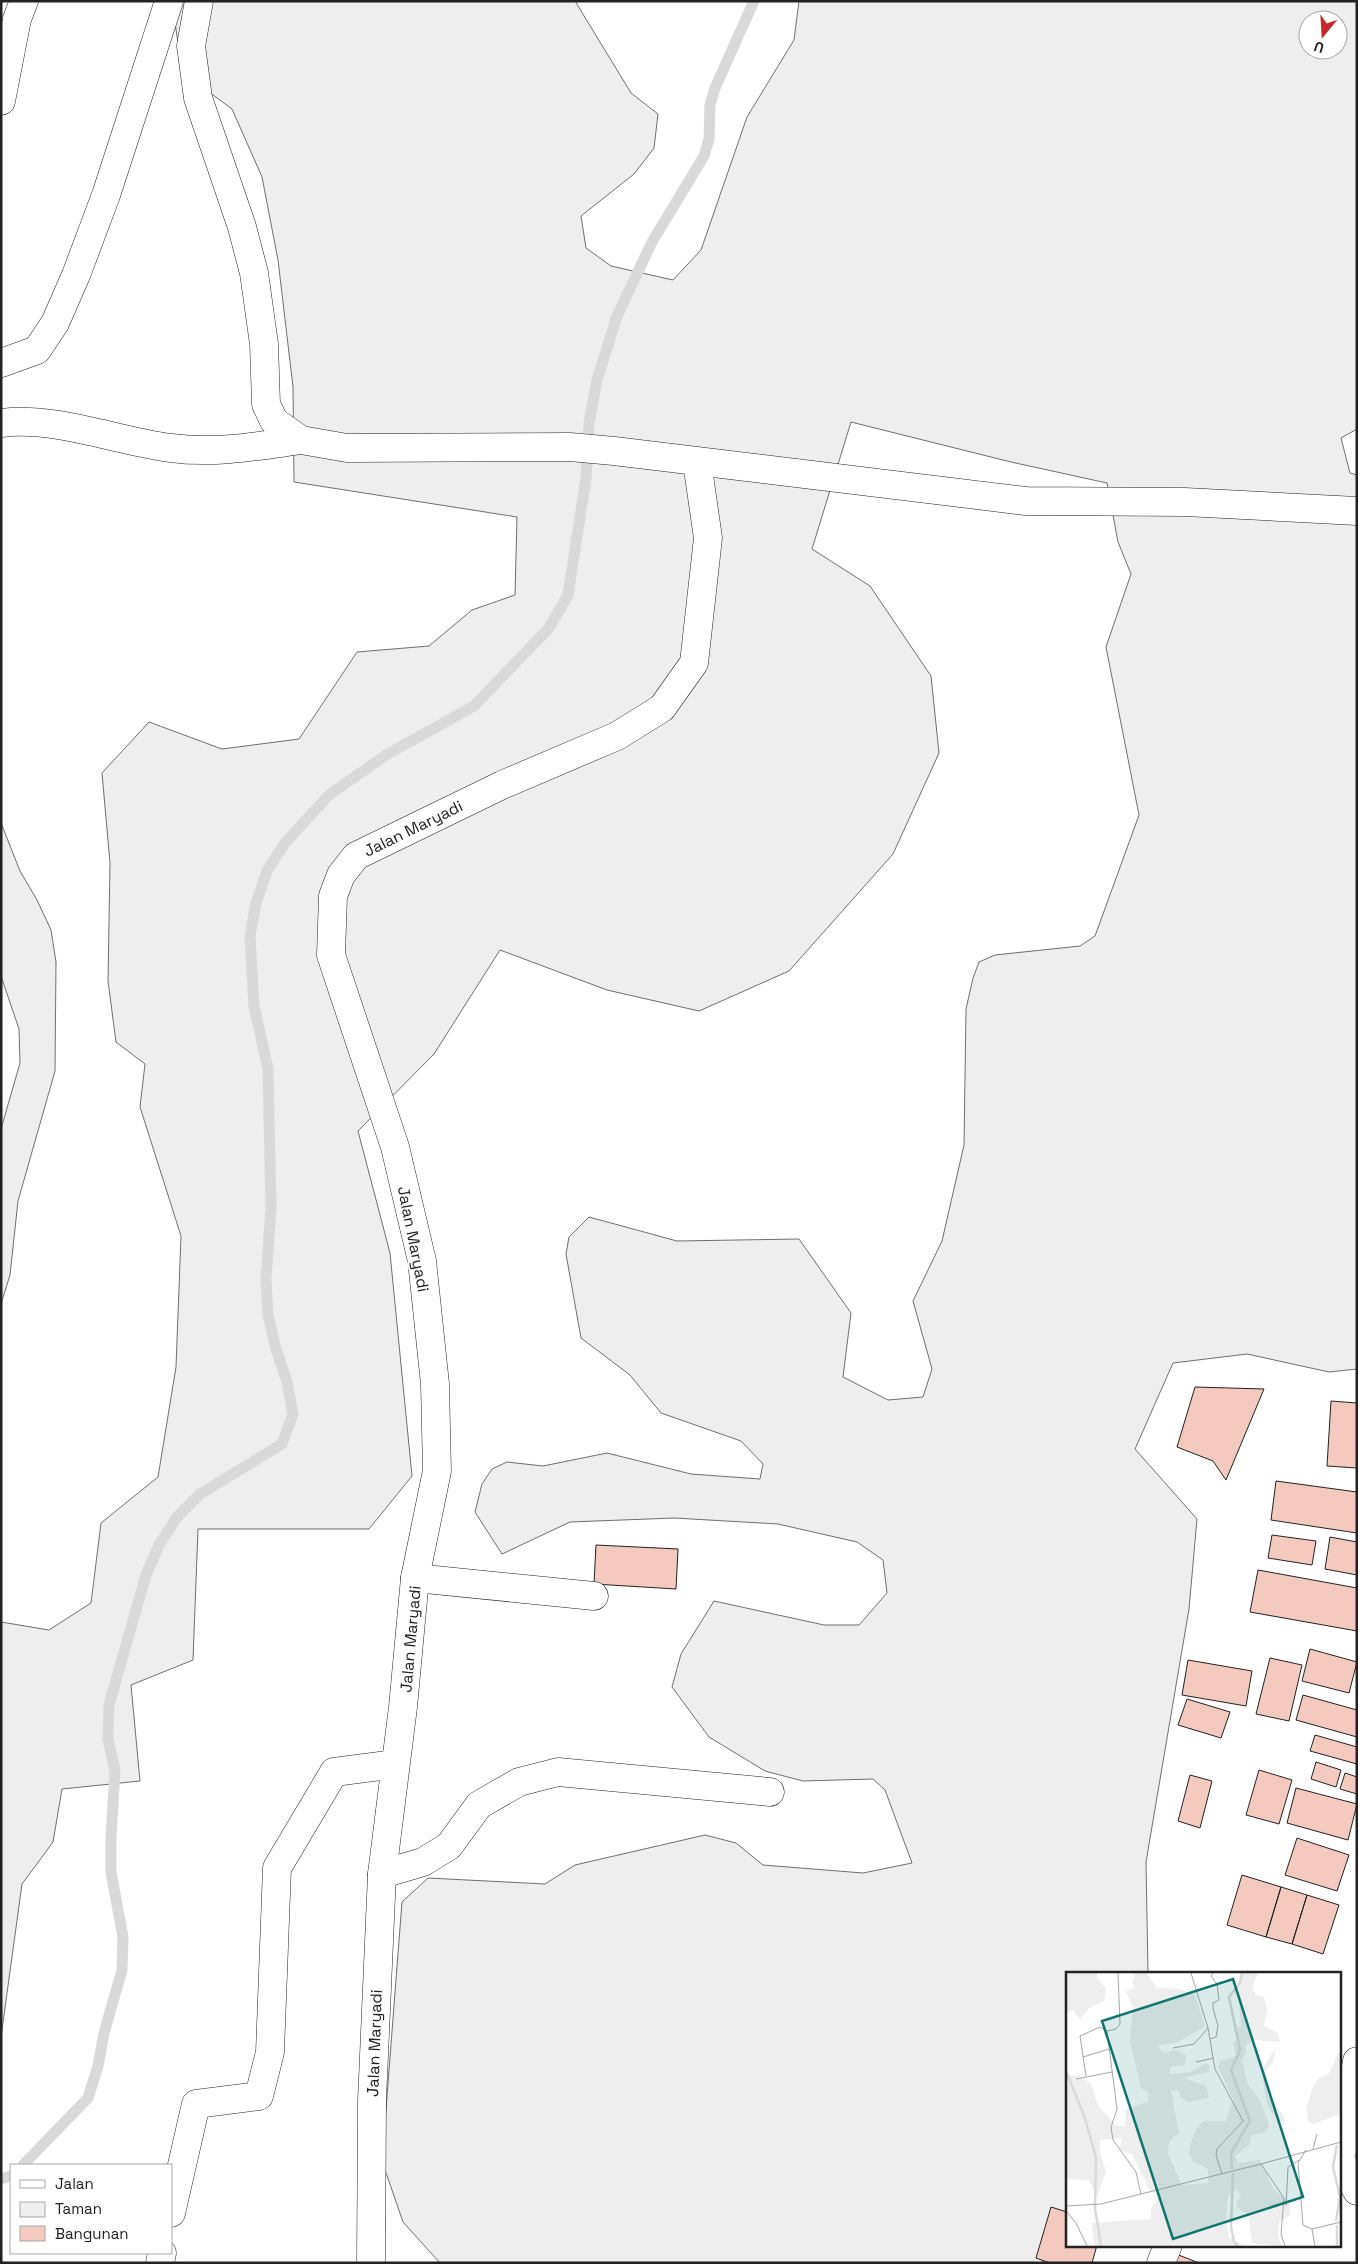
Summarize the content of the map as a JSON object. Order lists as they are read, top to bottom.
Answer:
{
  "streets": {
    "street": ["Jalan Maryadi"]
  },
  "legend": ["Jalan", "Taman", "Bangunan"],
  "north": "bottom"
}
